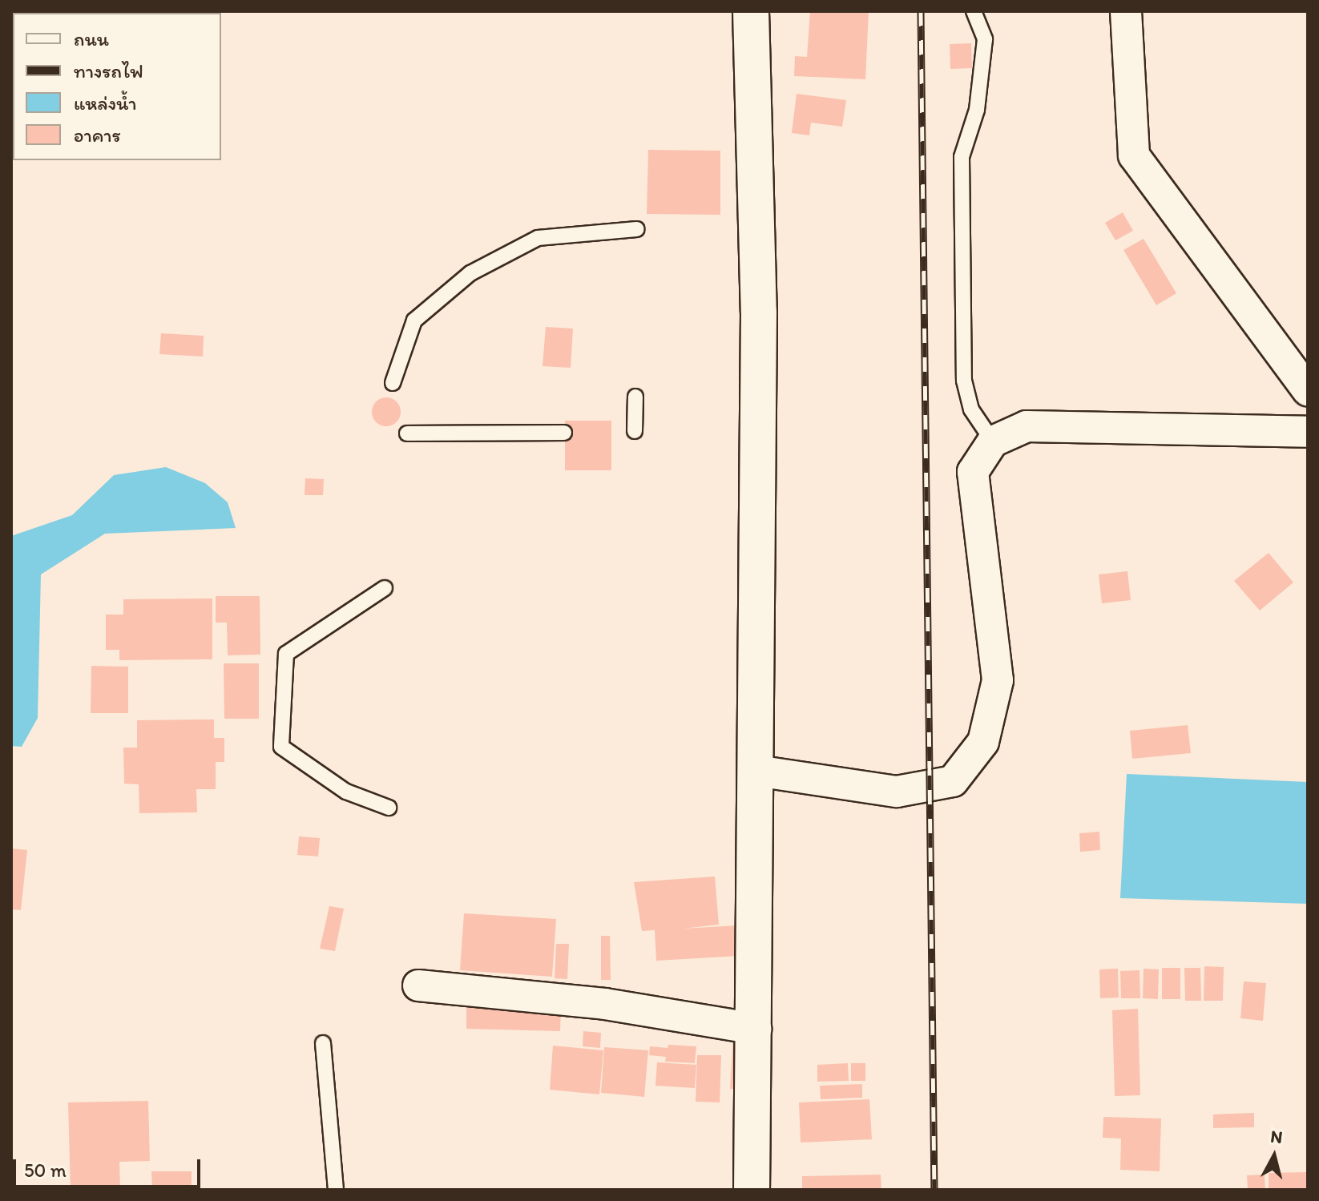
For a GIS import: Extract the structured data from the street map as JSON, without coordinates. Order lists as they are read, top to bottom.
{
  "legend": [
    "ถนน",
    "ทางรถไฟ",
    "แหล่งน้ำ",
    "อาคาร"
  ],
  "scale_bar": "50 m",
  "north": "top"
}
